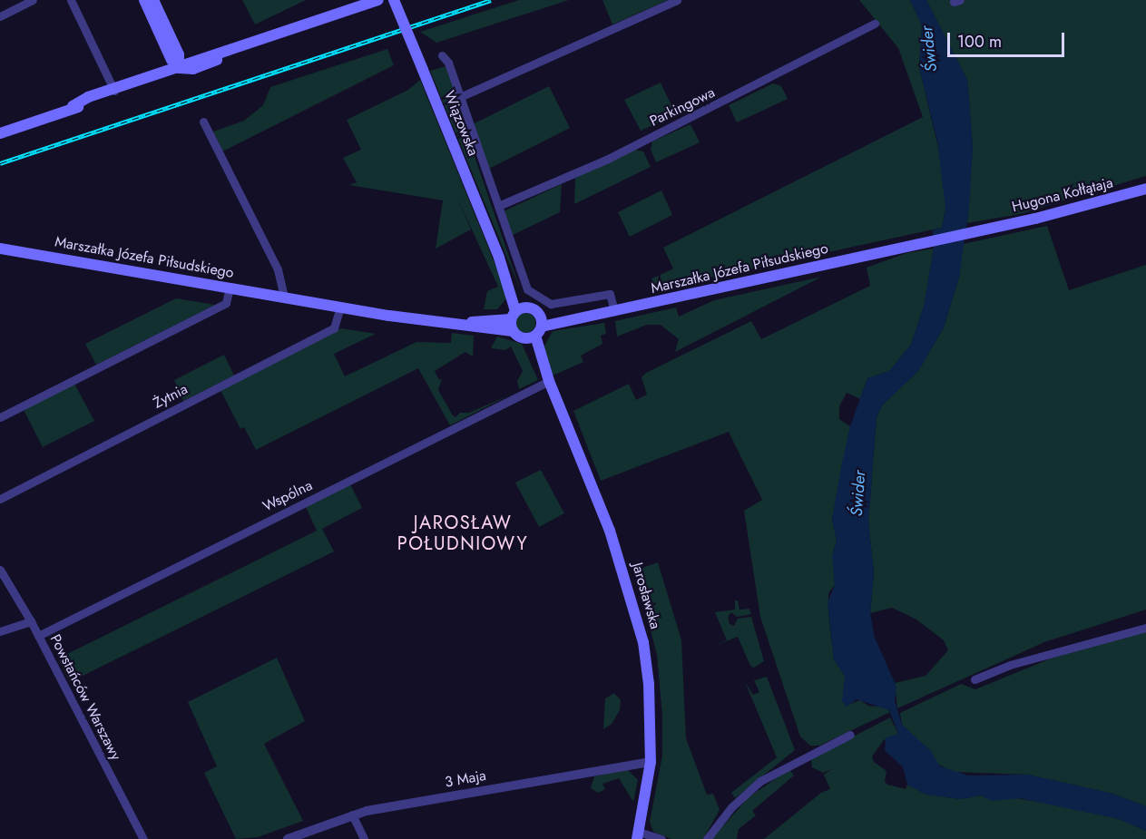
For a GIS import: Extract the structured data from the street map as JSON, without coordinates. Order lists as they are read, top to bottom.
{
  "streets": {
    "main road": [
      "Wiązowska",
      "Hugona Kołłątaja",
      "Marszałka Józefa Piłsudskiego",
      "Jarosławska"
    ],
    "street": [
      "Parkingowa",
      "Żytnia",
      "Wspólna",
      "Powstańców Warszawy",
      "3 Maja"
    ]
  },
  "crossings": [
    ["Wiązowska", "Marszałka Józefa Piłsudskiego"],
    ["Hugona Kołłątaja", "Marszałka Józefa Piłsudskiego"],
    ["Marszałka Józefa Piłsudskiego", "Żytnia"],
    ["Marszałka Józefa Piłsudskiego", "Jarosławska"],
    ["Wspólna", "Jarosławska"],
    ["Wspólna", "Powstańców Warszawy"],
    ["Jarosławska", "3 Maja"]
  ],
  "districts": ["JAROSŁAW POŁUDNIOWY"],
  "water": ["Świder"],
  "scale_bar": "100 m"
}
